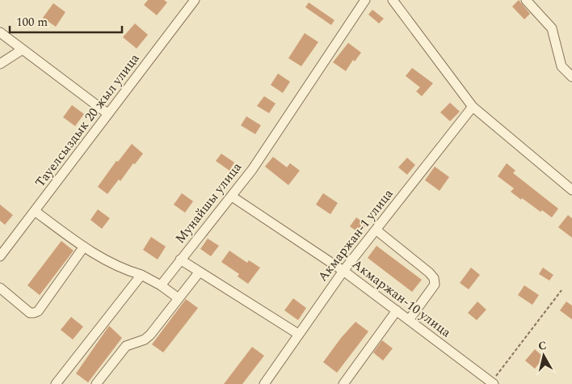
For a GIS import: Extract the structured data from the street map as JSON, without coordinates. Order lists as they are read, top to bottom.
{
  "streets": {
    "street": [
      "Тауелсыздык 20 жыл улица",
      "Мунайшы улица",
      "Акмаржан-1 улица",
      "Акмаржан-10 улица"
    ]
  },
  "crossings": [
    ["Мунайшы улица", "Акмаржан-10 улица"],
    ["Акмаржан-1 улица", "Акмаржан-10 улица"]
  ],
  "scale_bar": "100 m",
  "north": "top"
}
